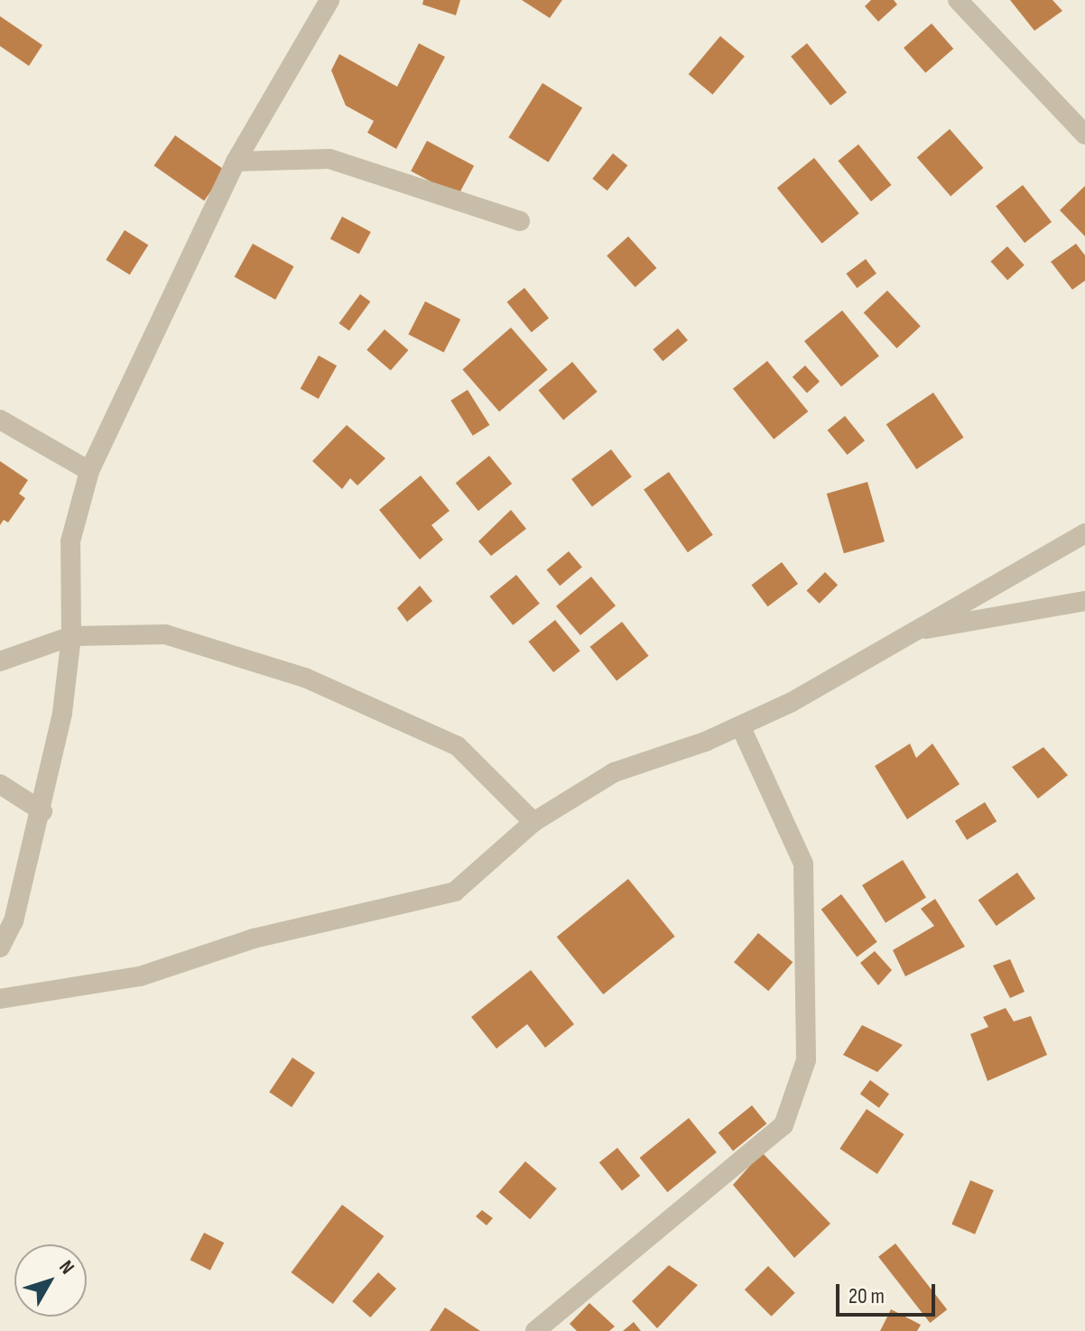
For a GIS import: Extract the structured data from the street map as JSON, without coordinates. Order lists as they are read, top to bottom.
{
  "scale_bar": "20 m",
  "north": "top right"
}
